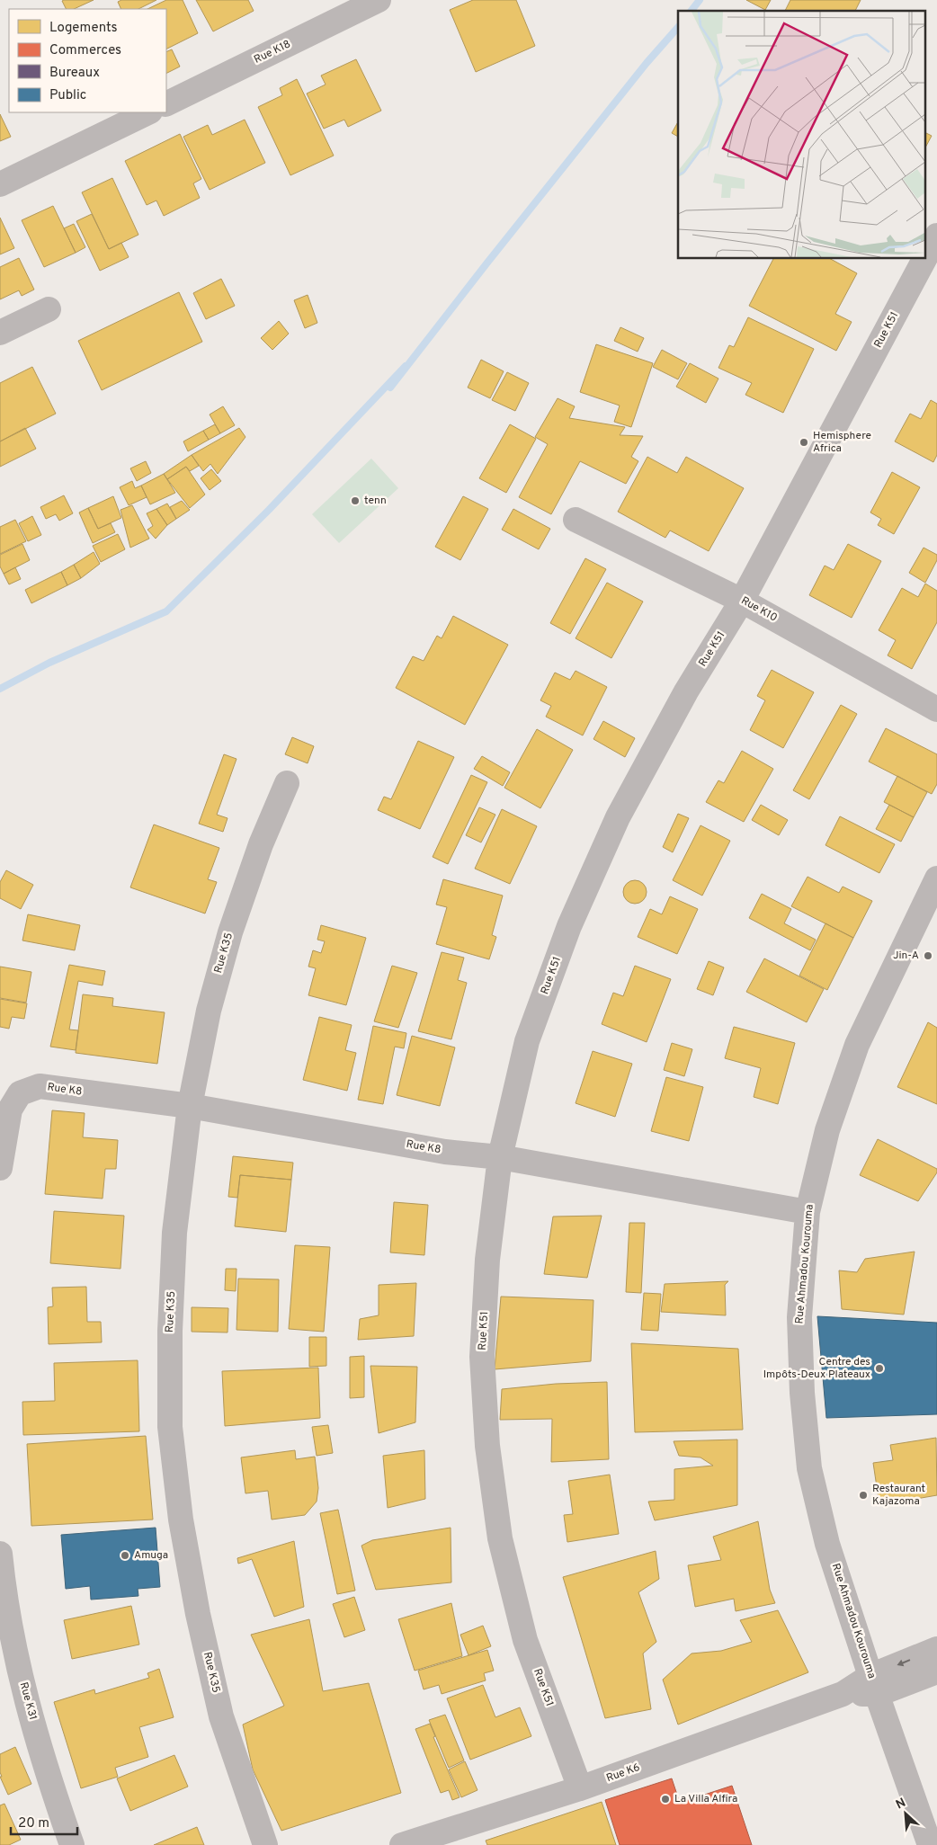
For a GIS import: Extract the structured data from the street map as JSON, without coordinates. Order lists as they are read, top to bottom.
{
  "streets": {
    "street": [
      "Rue K18",
      "Rue K51",
      "Rue K10",
      "Rue K35",
      "Rue K8",
      "Rue Ahmadou Kourouma",
      "Rue K31",
      "Rue K6"
    ]
  },
  "crossings": [
    ["Rue K51", "Rue K10"],
    ["Rue K51", "Rue K8"],
    ["Rue K51", "Rue K6"],
    ["Rue K35", "Rue K8"],
    ["Rue K8", "Rue Ahmadou Kourouma"],
    ["Rue Ahmadou Kourouma", "Rue K6"]
  ],
  "places": [
    "Hemisphere Africa",
    "tenn",
    "Jin-A",
    "Centre des Impôts-Deux Plateaux",
    "Restaurant Kajazoma",
    "Amuga",
    "La Villa Alfira"
  ],
  "legend": [
    "Logements",
    "Commerces",
    "Bureaux",
    "Public"
  ],
  "scale_bar": "20 m",
  "north": "top left"
}
